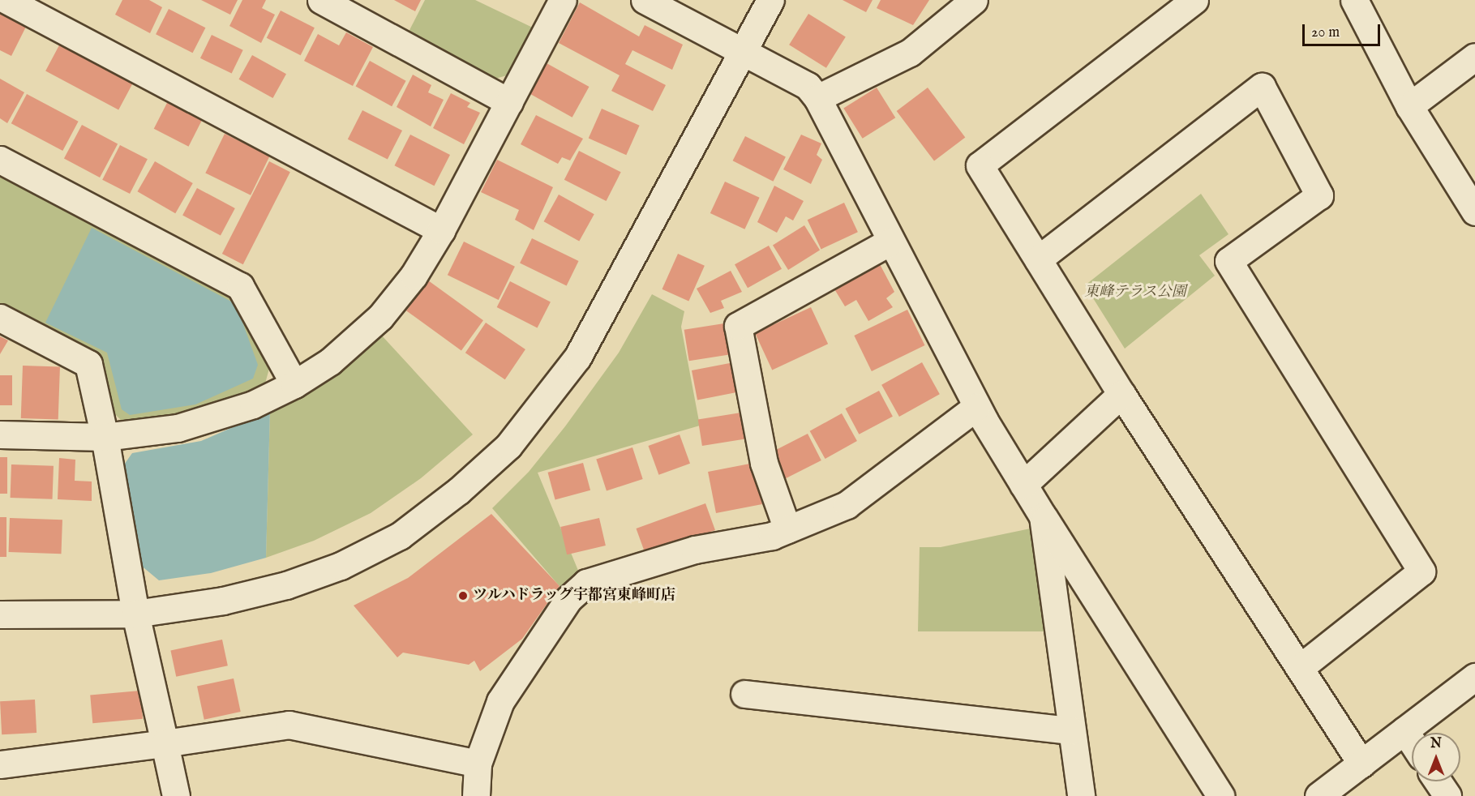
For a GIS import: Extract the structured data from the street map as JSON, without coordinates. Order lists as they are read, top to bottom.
{
  "parks": ["東峰テラス公園"],
  "places": ["ツルハドラッグ宇都宮東峰町店"],
  "scale_bar": "20 m",
  "north": "top"
}
